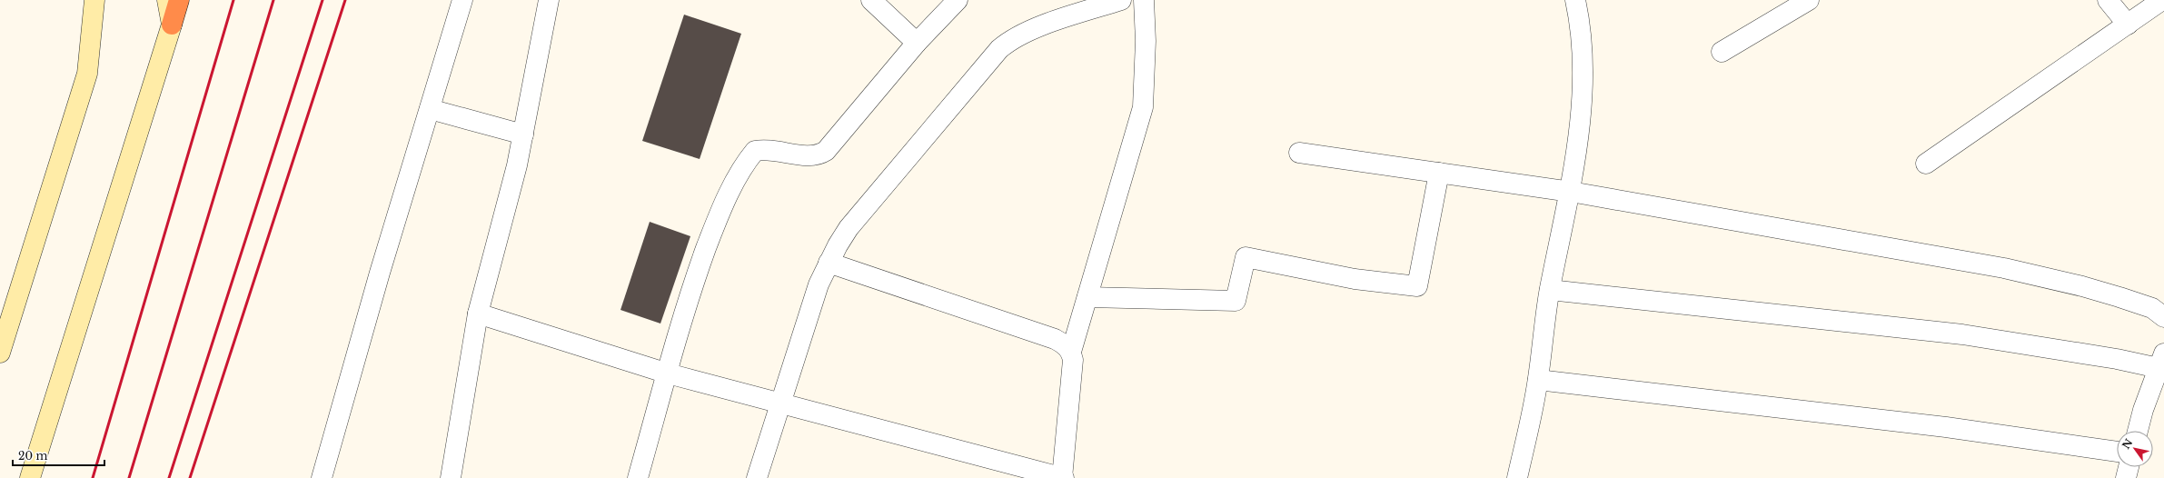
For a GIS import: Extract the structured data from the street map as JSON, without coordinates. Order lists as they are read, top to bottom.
{
  "scale_bar": "20 m",
  "north": "top left"
}
